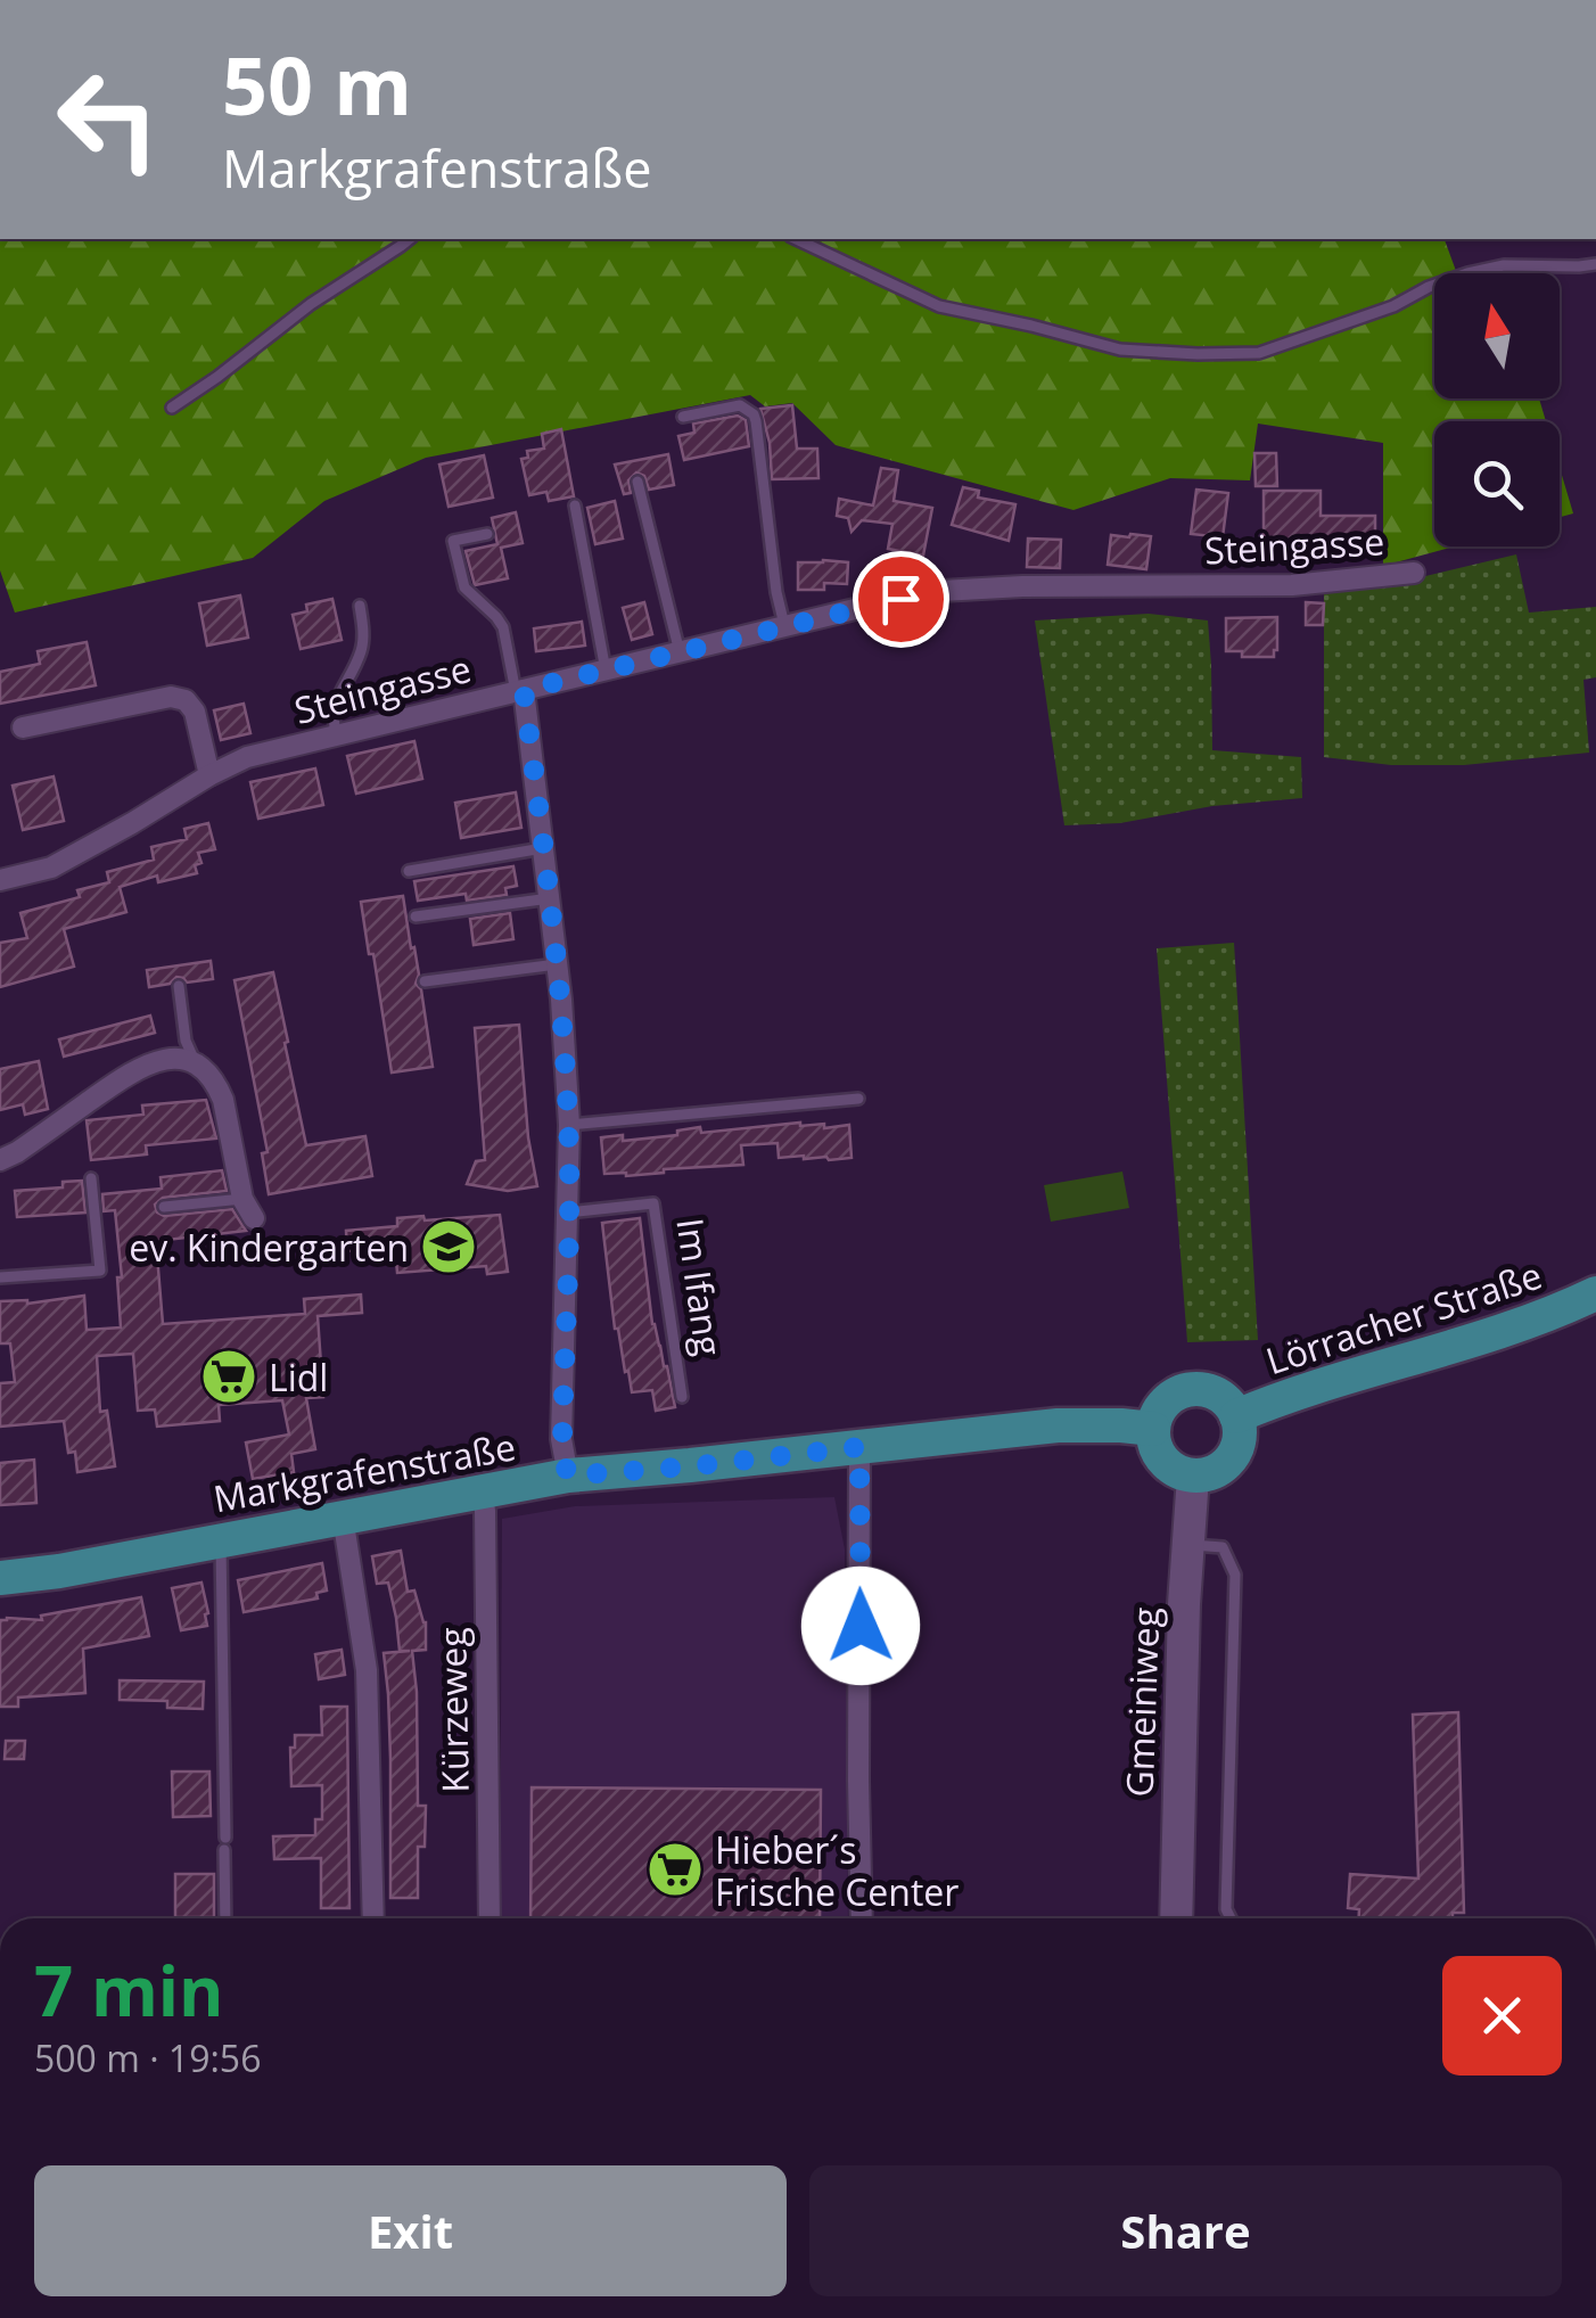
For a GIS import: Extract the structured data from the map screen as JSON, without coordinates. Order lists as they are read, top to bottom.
{
  "streets": {
    "main road": ["Lörracher Straße", "Markgrafenstraße"],
    "street": ["Steingasse", "Gmeiniweg", "Kürzeweg"],
    "lane": ["Im Ifang"]
  },
  "crossings": [
    ["Lörracher Straße", "Markgrafenstraße"],
    ["Lörracher Straße", "Gmeiniweg"],
    ["Markgrafenstraße", "Gmeiniweg"],
    ["Markgrafenstraße", "Kürzeweg"]
  ],
  "places": {
    "school or university": ["ev. Kindergarten"],
    "supermarket": ["Lidl", "Hieber´s Frische Center"]
  },
  "north": "top",
  "page": {
    "turn": ["50 m", "Markgrafenstraße"],
    "heading": ["7 min", "500 m · 19:56"],
    "buttons": ["Exit", "Share"]
  }
}
